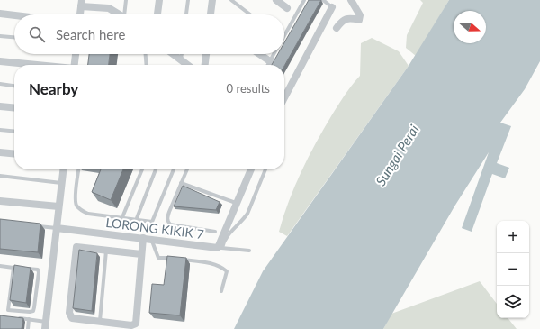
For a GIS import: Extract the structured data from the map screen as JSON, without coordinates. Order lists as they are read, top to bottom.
{
  "streets": {
    "street": ["LORONG KIKIK 7"]
  },
  "water": ["Sungai Perai"],
  "north": "right",
  "page": {
    "search": "Search here",
    "heading": ["Nearby", "0 results"],
    "map_buttons": ["+", "−"]
  }
}
